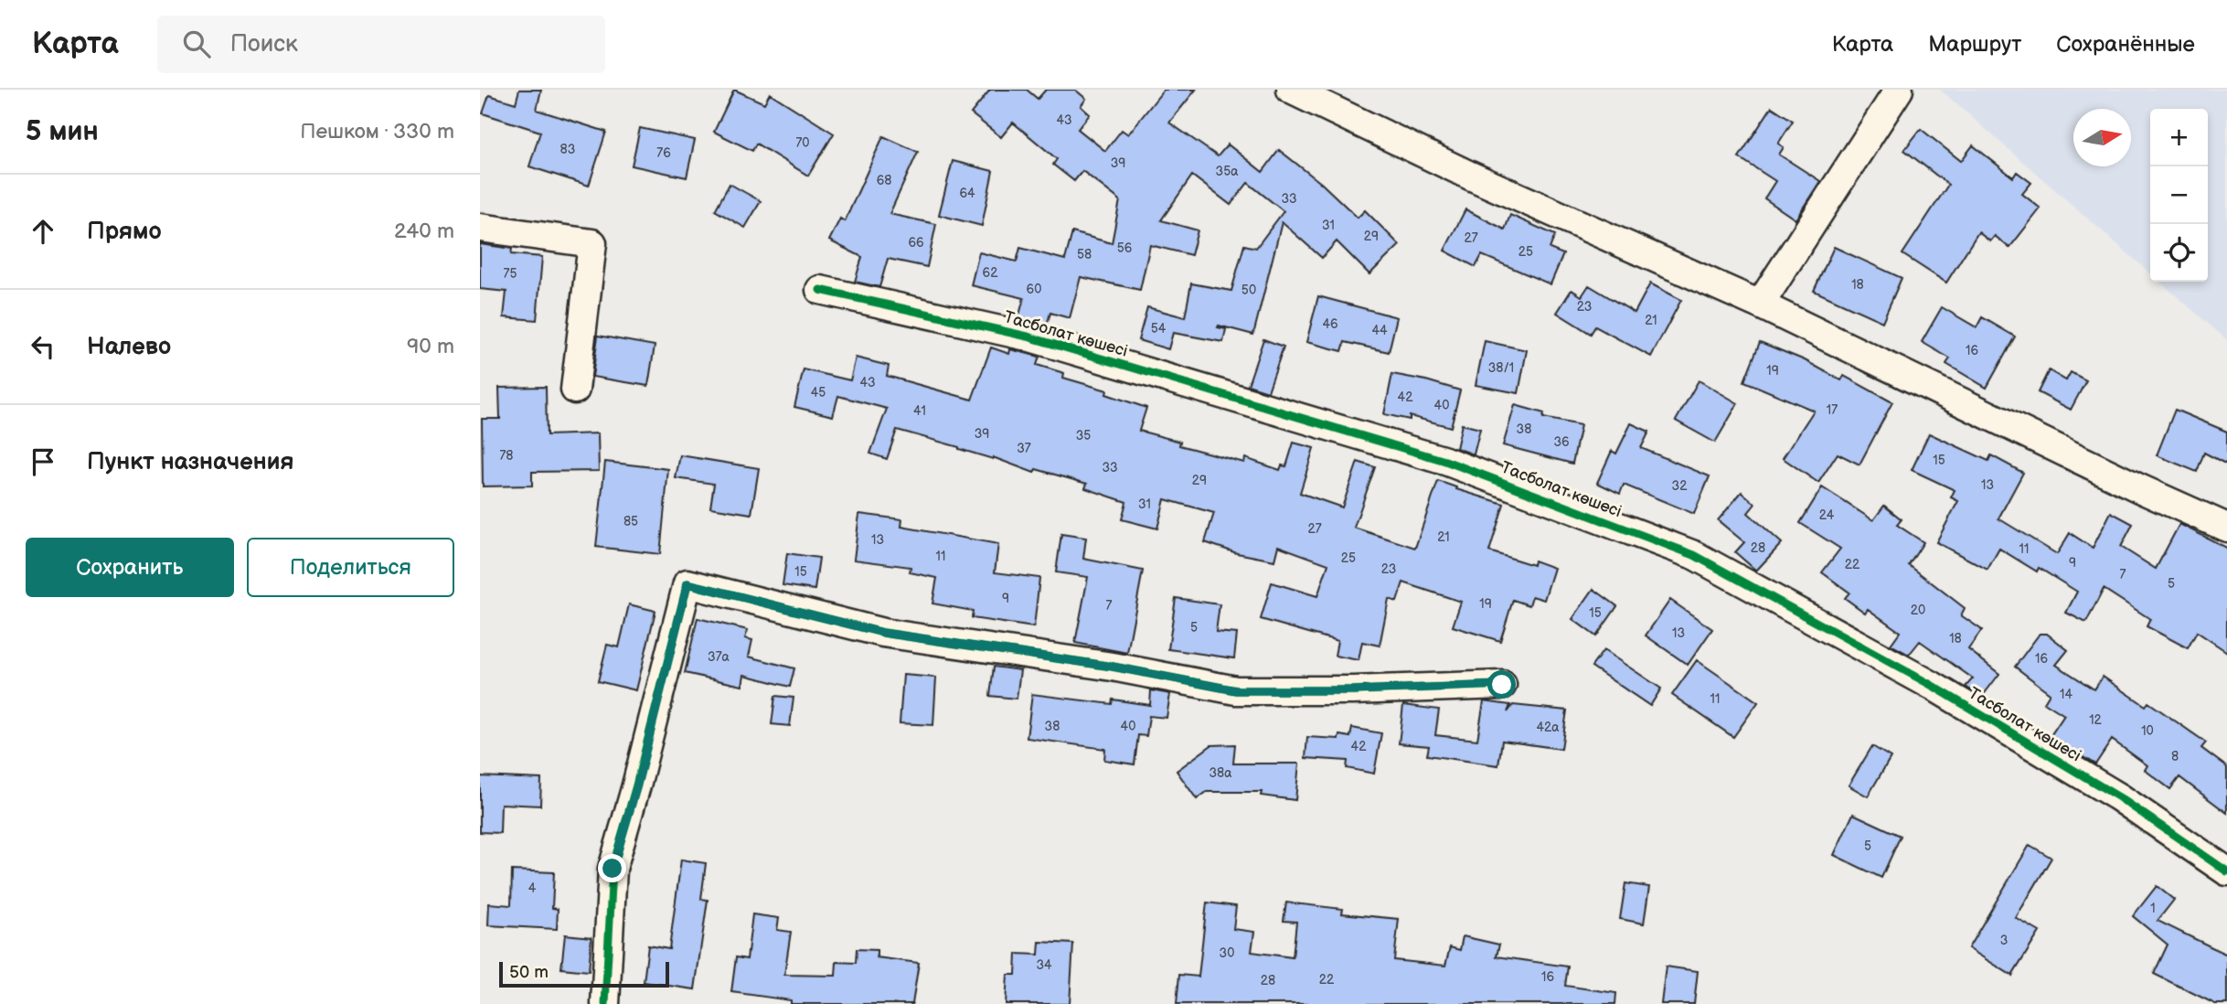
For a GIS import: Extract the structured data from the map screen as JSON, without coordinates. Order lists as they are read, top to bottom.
{
  "streets": {
    "street": ["Тасболат көшесі"]
  },
  "house_numbers": [
    "43",
    "70",
    "83",
    "76",
    "39",
    "35а",
    "68",
    "64",
    "33",
    "31",
    "29",
    "27",
    "66",
    "56",
    "25",
    "58",
    "62",
    "75",
    "18",
    "60",
    "50",
    "23",
    "21",
    "46",
    "54",
    "44",
    "16",
    "38/1",
    "19",
    "43",
    "45",
    "42",
    "40",
    "17",
    "41",
    "38",
    "39",
    "35",
    "36",
    "37",
    "78",
    "15",
    "33",
    "29",
    "13",
    "32",
    "31",
    "24",
    "85",
    "27",
    "21",
    "13",
    "28",
    "11",
    "11",
    "25",
    "9",
    "22",
    "23",
    "15",
    "7",
    "5",
    "9",
    "19",
    "7",
    "20",
    "15",
    "5",
    "13",
    "18",
    "37а",
    "16",
    "14",
    "11",
    "12",
    "38",
    "40",
    "42а",
    "10",
    "42",
    "8",
    "38а",
    "5",
    "4",
    "1",
    "3",
    "30",
    "34",
    "16",
    "22",
    "28"
  ],
  "scale_bar": "50 m",
  "north": "right",
  "page": {
    "header": "Карта",
    "search": "Поиск",
    "nav": ["Карта", "Маршрут", "Сохранённые"],
    "heading": ["5 мин", "Пешком · 330 m"],
    "map_buttons": ["+", "−"],
    "list": [
      ["Прямо", "240 m"],
      ["Налево", "90 m"],
      "Пункт назначения"
    ],
    "buttons": ["Сохранить", "Поделиться"],
    "scale": "50 m"
  }
}
